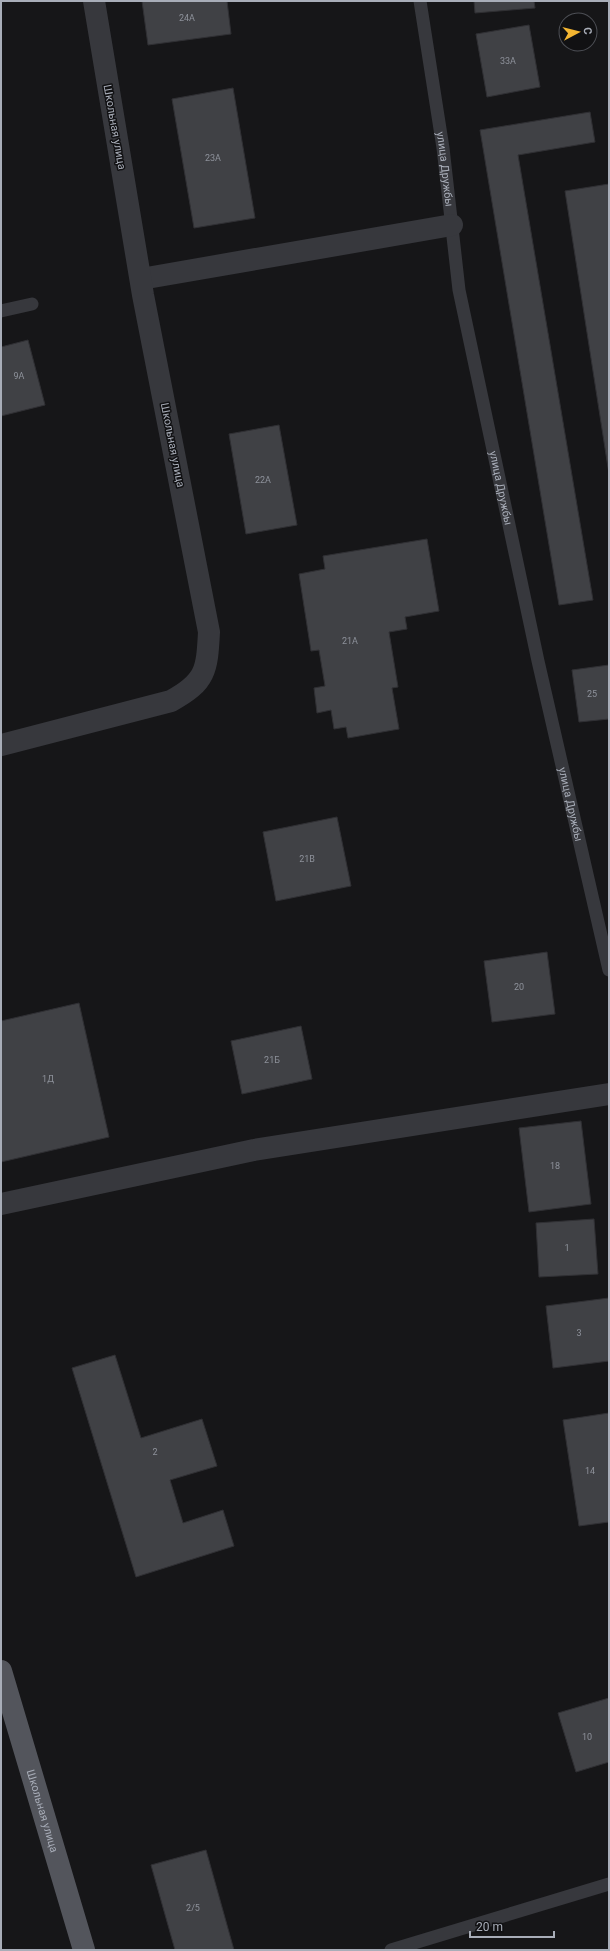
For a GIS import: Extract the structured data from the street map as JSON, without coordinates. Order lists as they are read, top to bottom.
{
  "streets": {
    "main road": ["Школьная улица"],
    "lane": ["улица Дружбы"]
  },
  "house_numbers": [
    "24А",
    "33А",
    "23А",
    "9А",
    "22А",
    "21А",
    "25",
    "21В",
    "20",
    "21Б",
    "1Д",
    "18",
    "1",
    "3",
    "2",
    "14",
    "10",
    "2/5"
  ],
  "scale_bar": "20 m",
  "north": "right"
}
